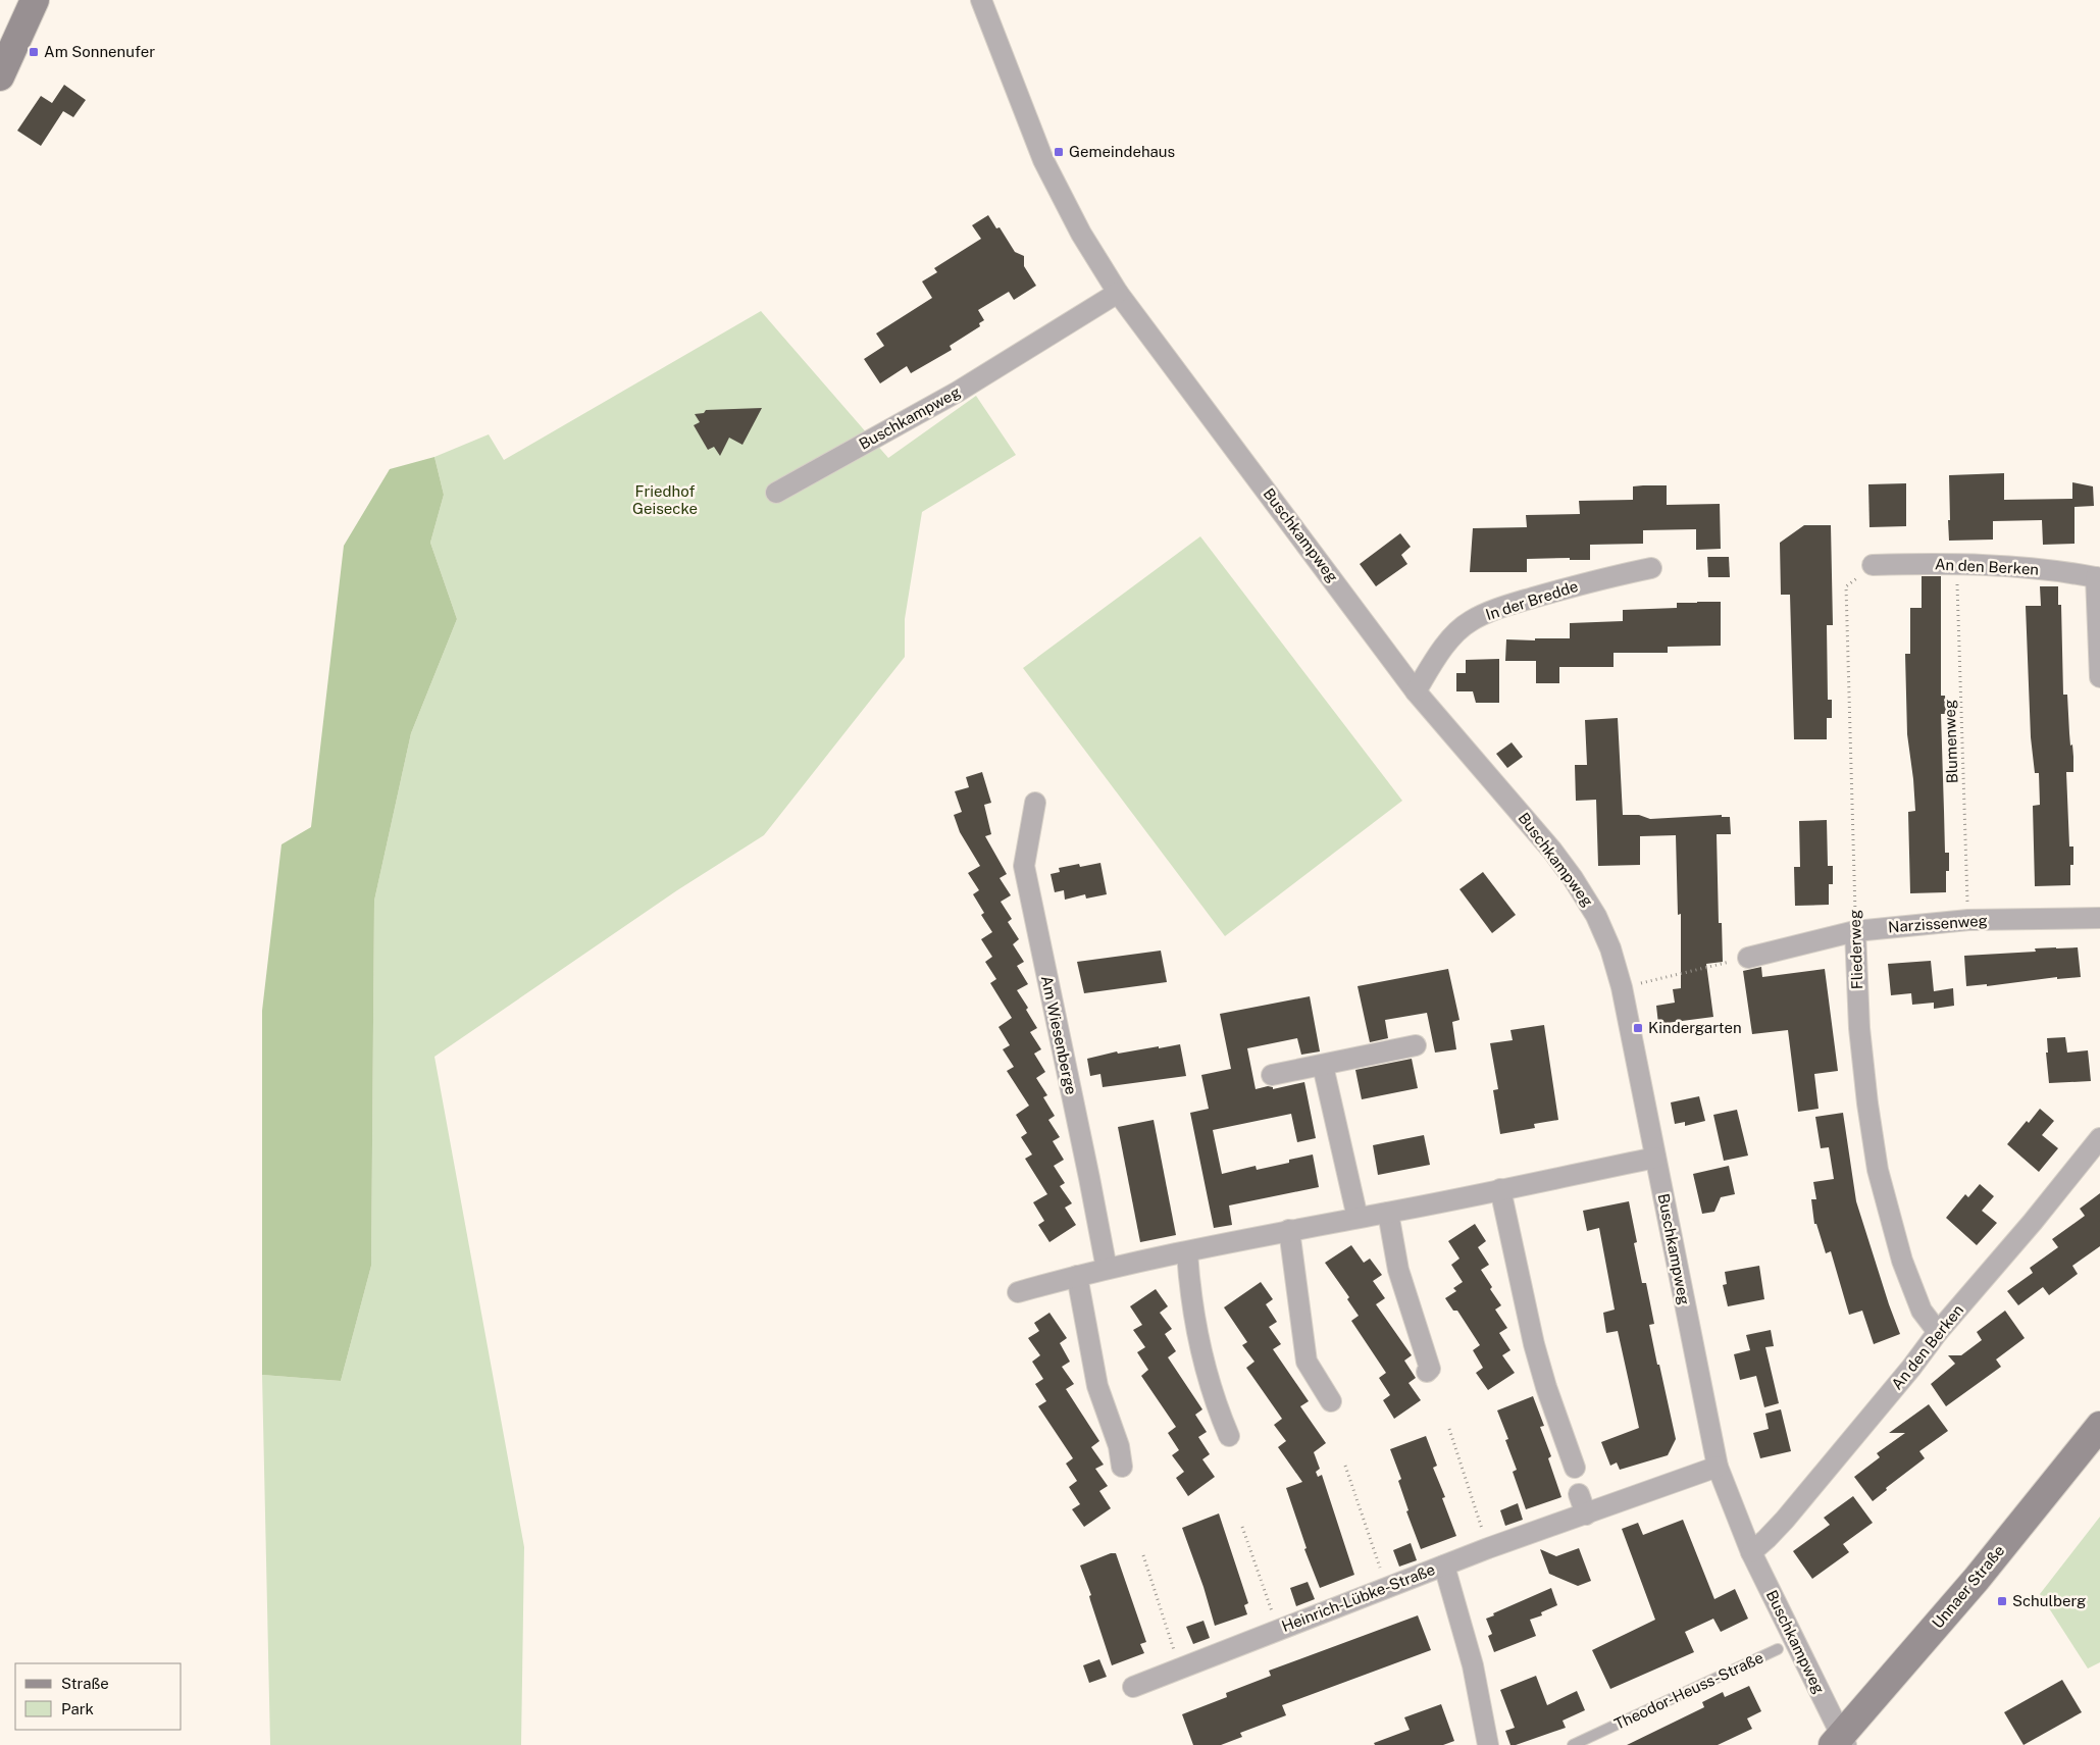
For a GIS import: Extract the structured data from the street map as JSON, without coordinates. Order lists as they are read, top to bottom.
{
  "streets": {
    "main road": ["Unnaer Straße"],
    "street": [
      "Buschkampweg",
      "An den Berken",
      "In der Bredde",
      "Narzissenweg",
      "Fliederweg",
      "Am Wiesenberge",
      "Heinrich-Lübke-Straße"
    ],
    "lane": ["Theodor-Heuss-Straße"],
    "path": ["Blumenweg"]
  },
  "crossings": [
    ["Buschkampweg", "An den Berken"],
    ["Buschkampweg", "In der Bredde"],
    ["Buschkampweg", "Unnaer Straße"],
    ["Buschkampweg", "Heinrich-Lübke-Straße"],
    ["An den Berken", "Blumenweg"],
    ["An den Berken", "Fliederweg"],
    ["Blumenweg", "Narzissenweg"],
    ["Narzissenweg", "Fliederweg"]
  ],
  "parks": ["Friedhof Geisecke"],
  "places": {
    "transit": [
      "Am Sonnenufer",
      "Gemeindehaus",
      "Kindergarten",
      "Schulberg"
    ]
  },
  "legend": ["Straße", "Park"]
}
